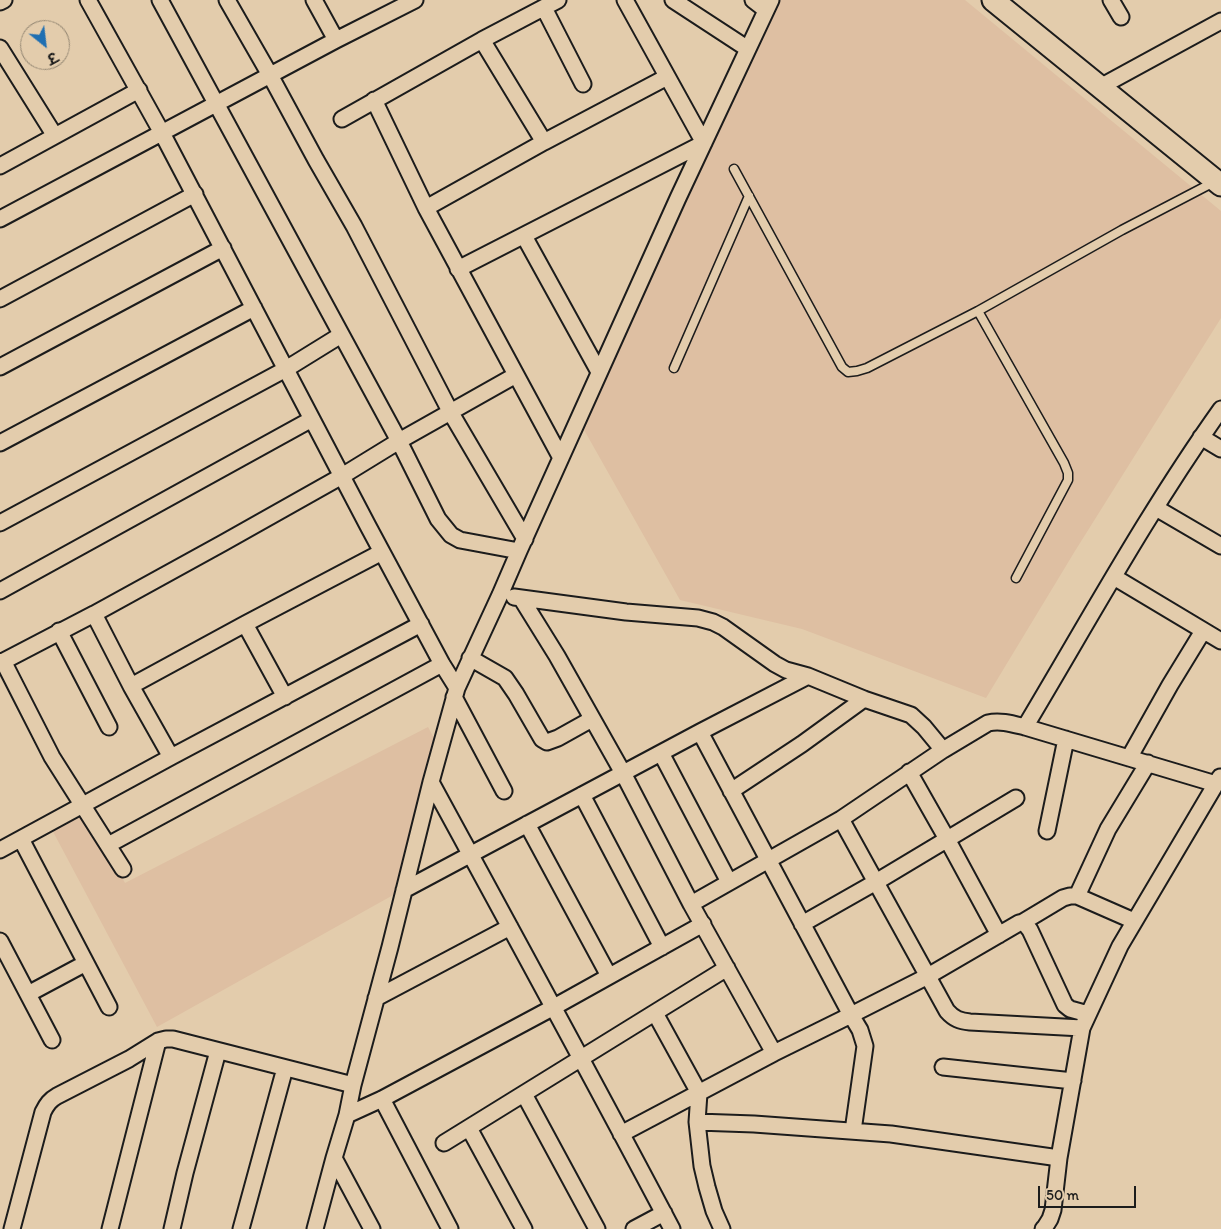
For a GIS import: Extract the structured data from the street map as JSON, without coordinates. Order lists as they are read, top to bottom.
{
  "scale_bar": "50 m",
  "north": "bottom right"
}
